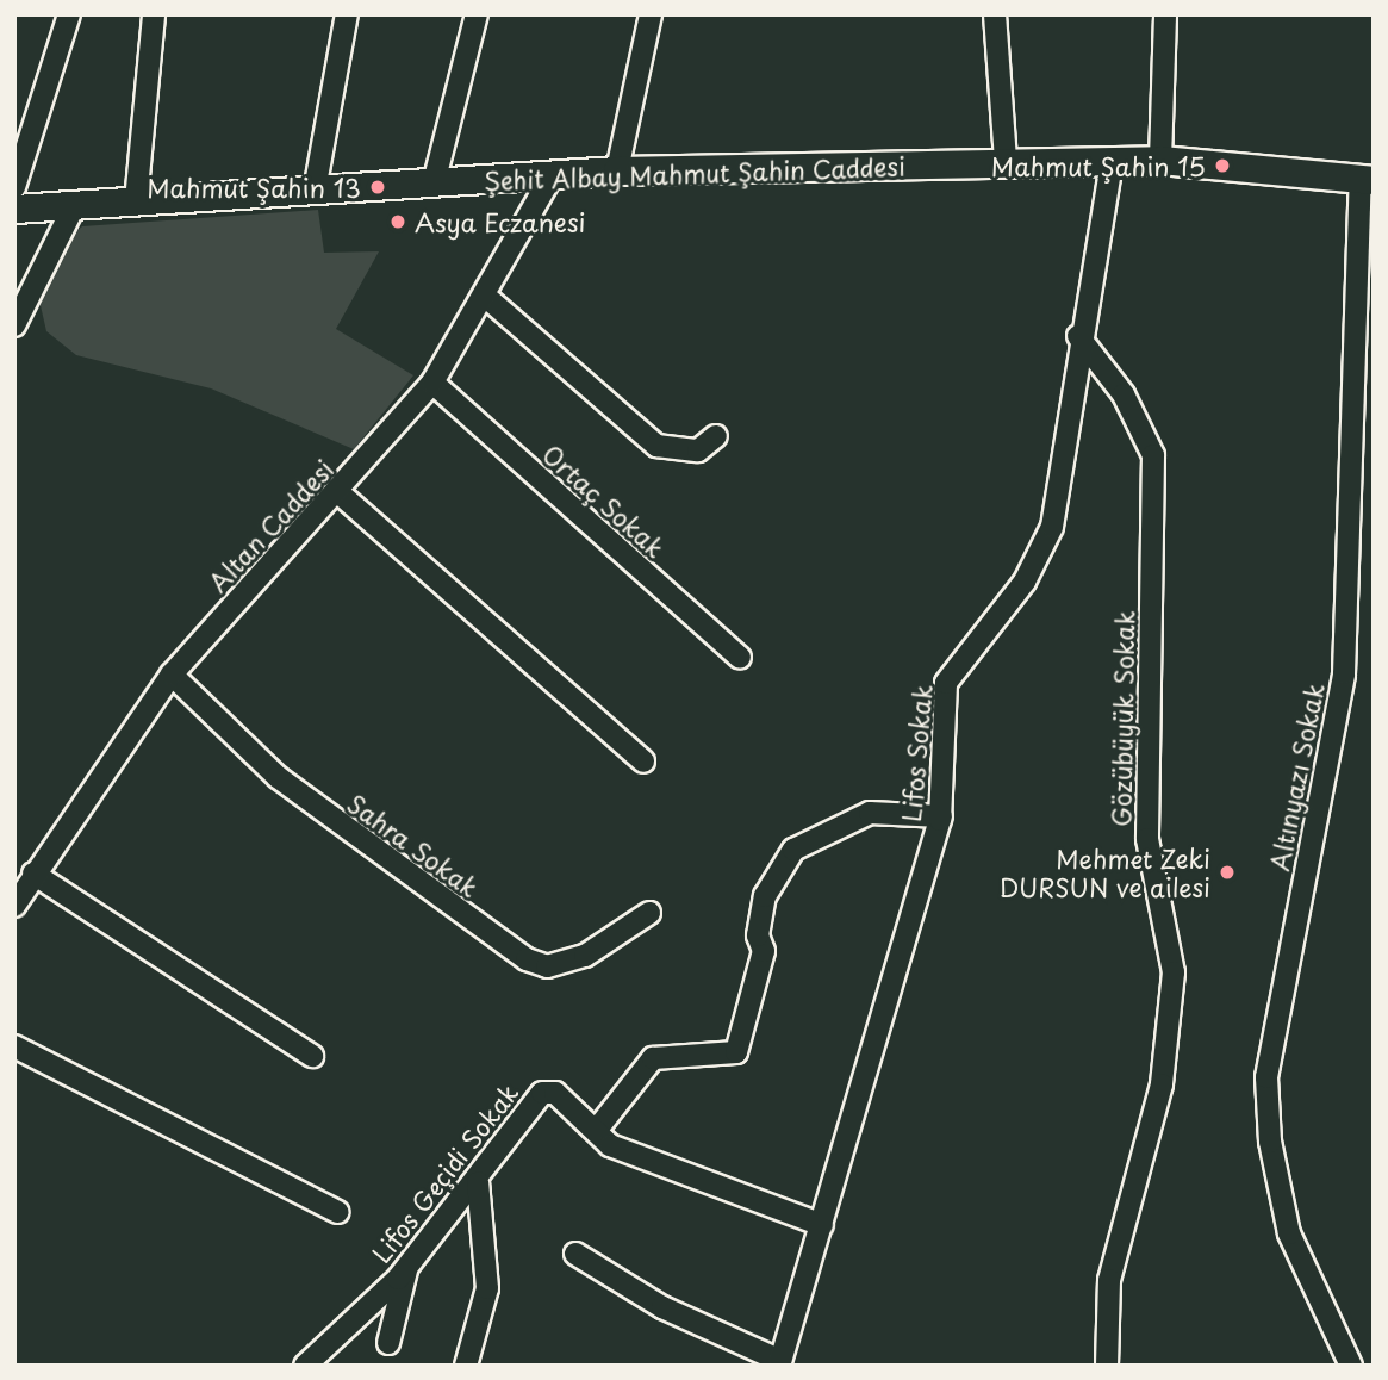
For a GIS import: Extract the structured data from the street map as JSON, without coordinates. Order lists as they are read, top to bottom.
{
  "streets": {
    "street": [
      "Şehit Albay Mahmut Şahin Caddesi",
      "Ortaç Sokak",
      "Altan Caddesi",
      "Gözübüyük Sokak",
      "Lifos Sokak",
      "Altınyazı Sokak",
      "Sahra Sokak",
      "Lifos Geçidi Sokak"
    ]
  },
  "crossings": [
    ["Şehit Albay Mahmut Şahin Caddesi", "Altan Caddesi"],
    ["Şehit Albay Mahmut Şahin Caddesi", "Lifos Sokak"],
    ["Şehit Albay Mahmut Şahin Caddesi", "Altınyazı Sokak"],
    ["Ortaç Sokak", "Altan Caddesi"],
    ["Altan Caddesi", "Sahra Sokak"],
    ["Gözübüyük Sokak", "Lifos Sokak"],
    ["Lifos Sokak", "Lifos Geçidi Sokak"]
  ],
  "places": [
    "Mahmut Şahin 15",
    "Mahmut Şahin 13",
    "Asya Eczanesi",
    "Mehmet Zeki DURSUN ve ailesi"
  ]
}
